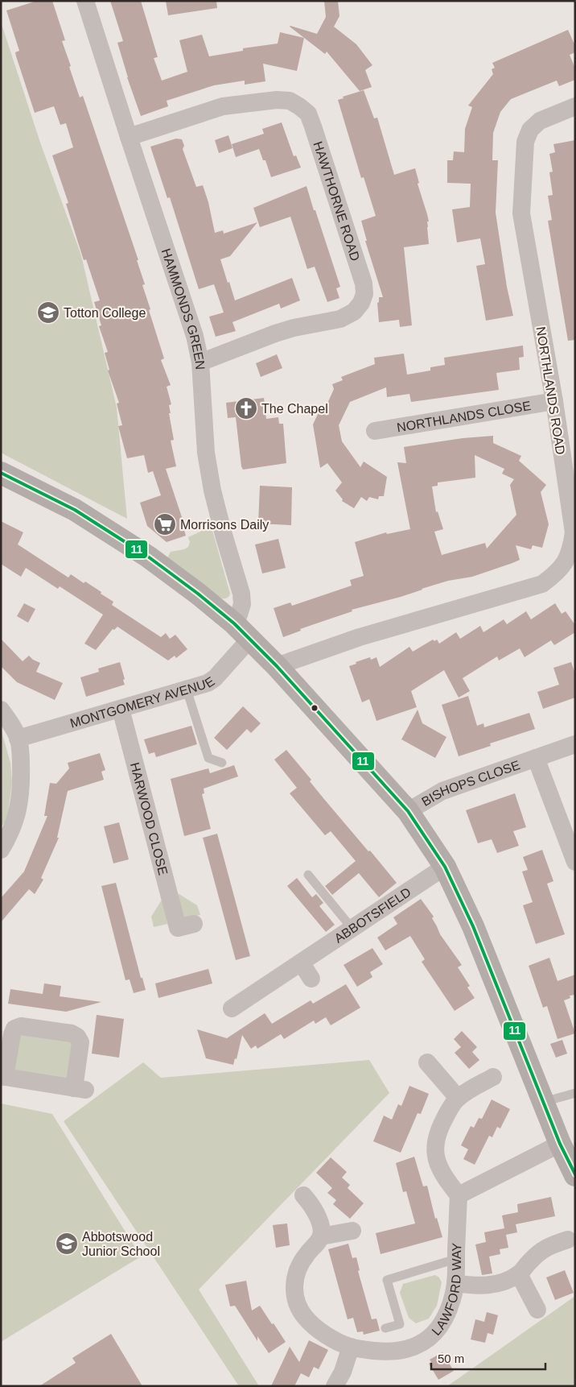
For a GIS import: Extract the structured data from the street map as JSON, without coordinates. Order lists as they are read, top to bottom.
{
  "streets": {
    "street": [
      "HAWTHORNE ROAD",
      "HAMMONDS GREEN",
      "NORTHLANDS ROAD",
      "NORTHLANDS CLOSE",
      "MONTGOMERY AVENUE",
      "BISHOPS CLOSE",
      "HARWOOD CLOSE",
      "ABBOTSFIELD",
      "LAWFORD WAY"
    ]
  },
  "crossings": [
    ["HAWTHORNE ROAD", "HAMMONDS GREEN"],
    ["NORTHLANDS ROAD", "NORTHLANDS CLOSE"],
    ["MONTGOMERY AVENUE", "HARWOOD CLOSE"]
  ],
  "places": {
    "school or university": ["Totton College", "Abbotswood Junior School"],
    "church": ["The Chapel"],
    "supermarket": ["Morrisons Daily"]
  },
  "lines": ["transit line 11"],
  "scale_bar": "50 m"
}
